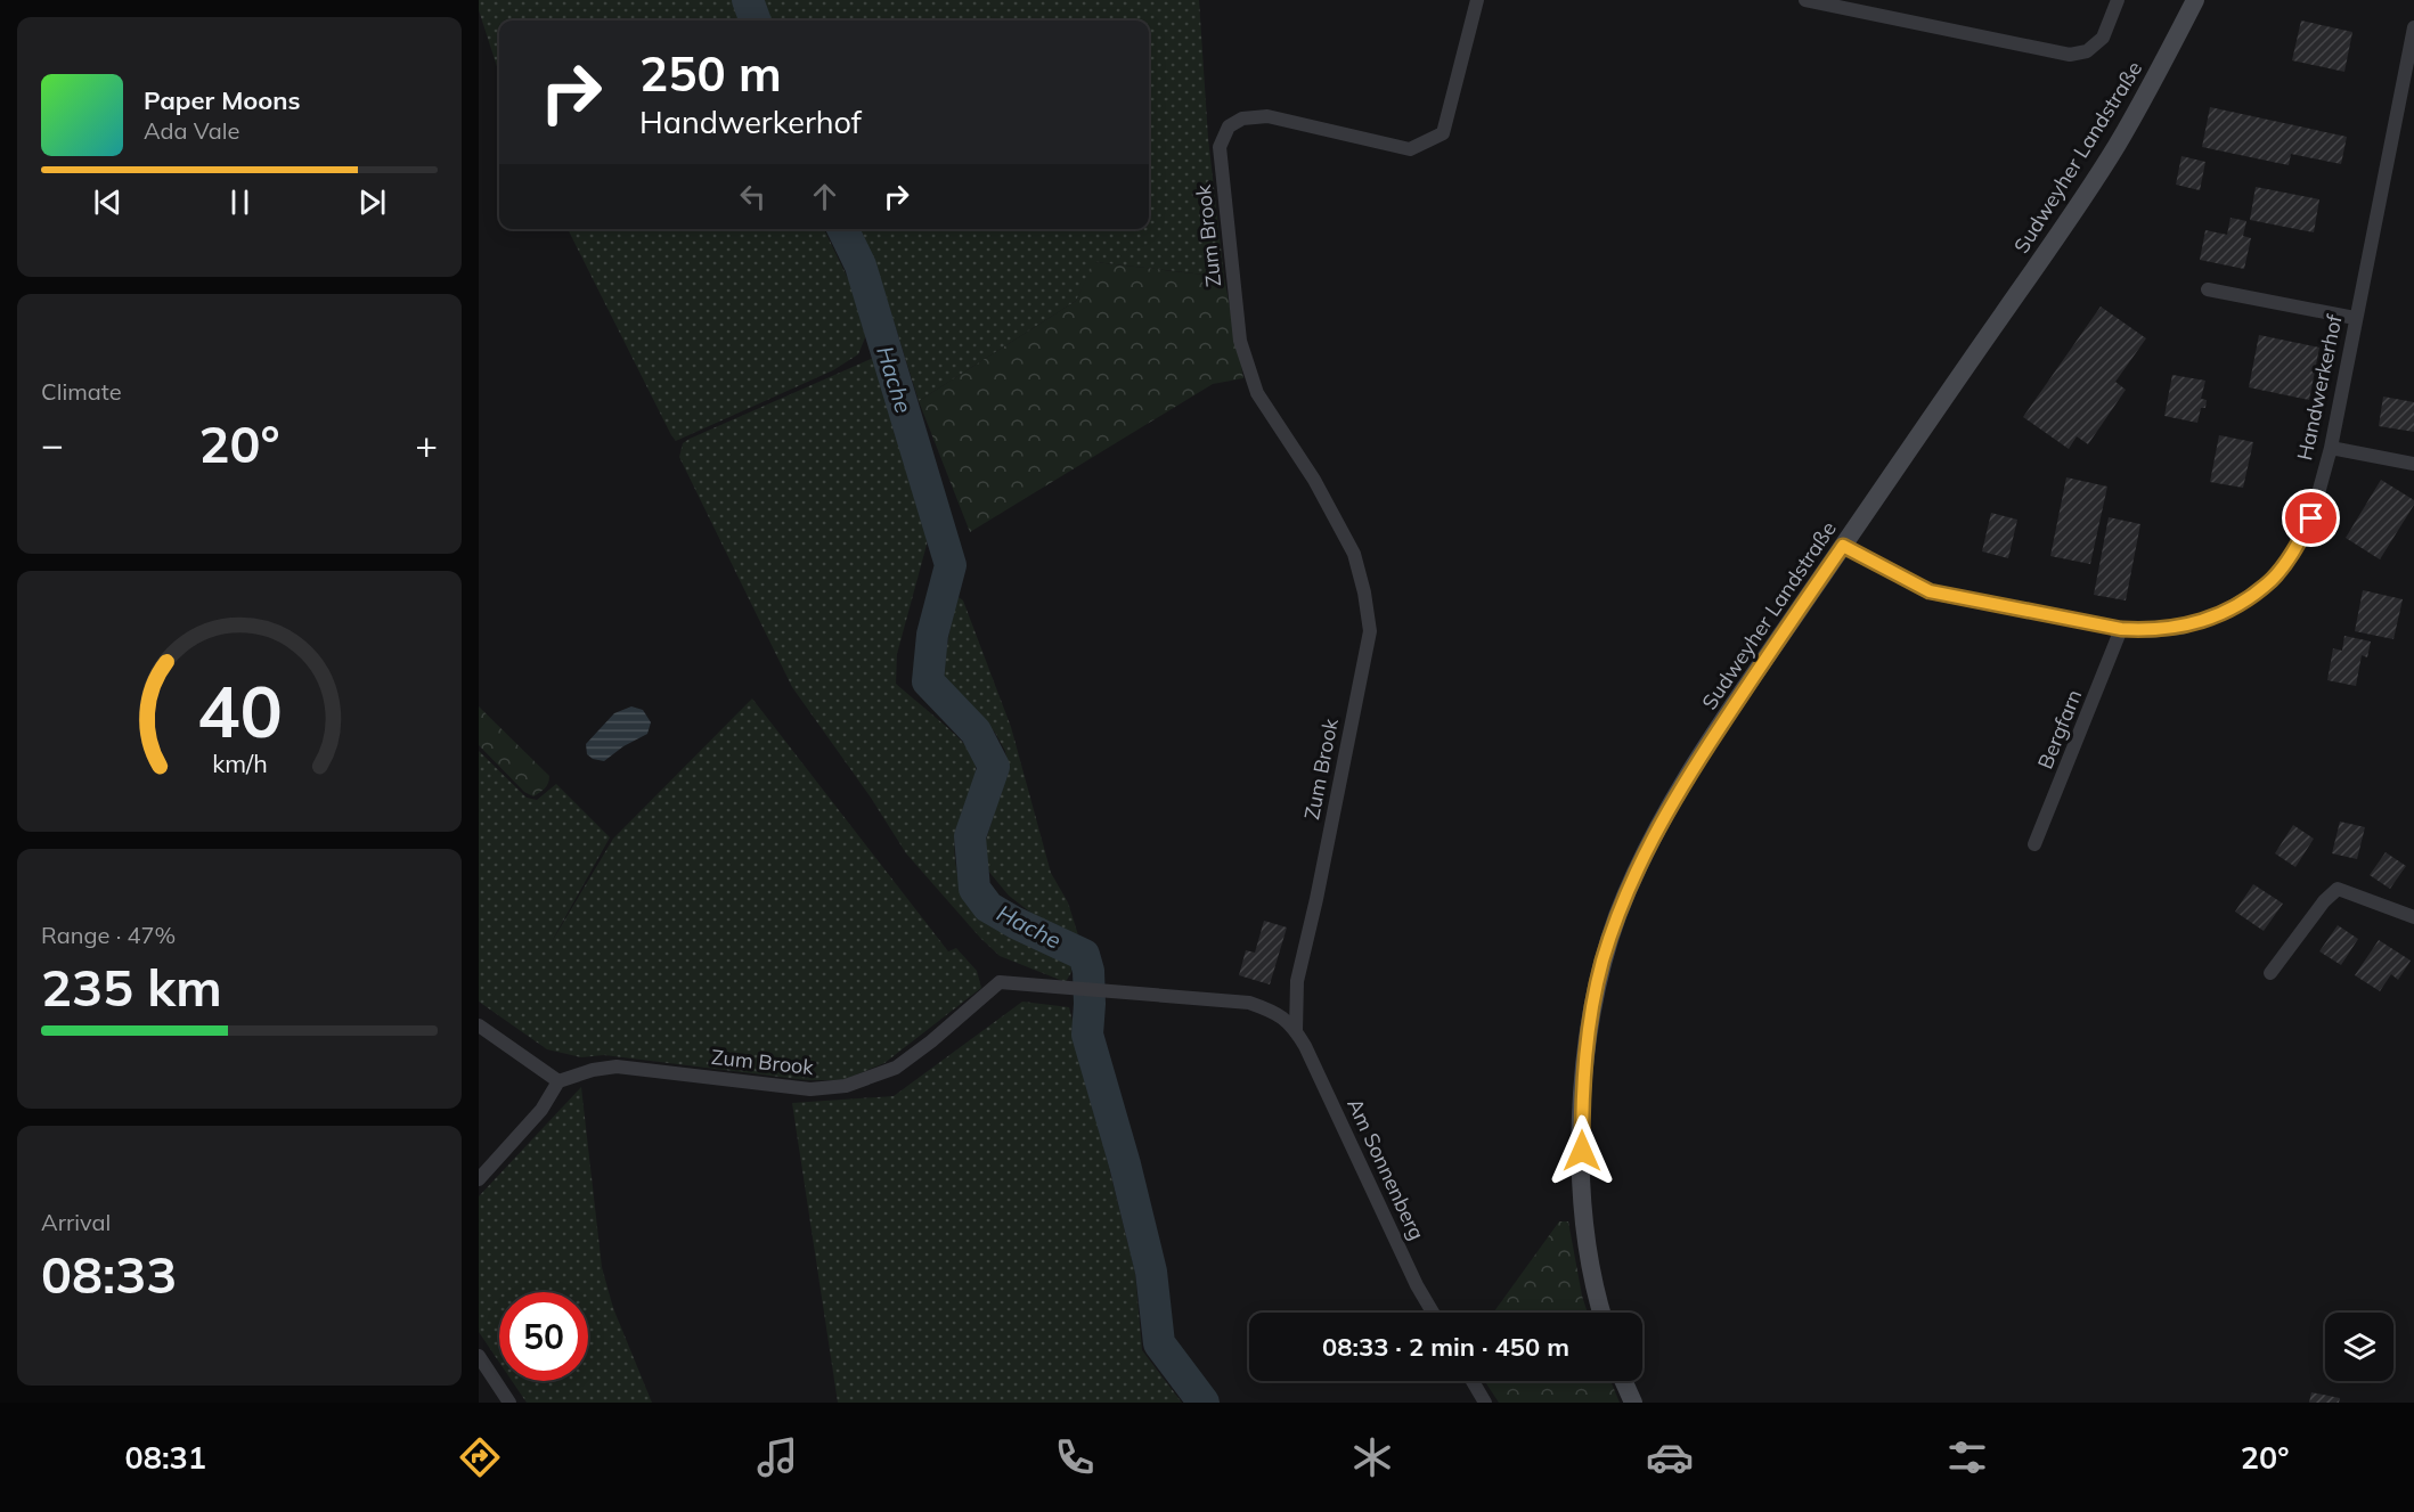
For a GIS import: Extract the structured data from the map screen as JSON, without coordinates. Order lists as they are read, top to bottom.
{
  "streets": {
    "main road": ["Sudweyher Landstraße"],
    "street": [
      "Zum Brook",
      "Handwerkerhof",
      "Bergfarn",
      "Am Sonnenberg"
    ]
  },
  "crossings": [
    ["Sudweyher Landstraße", "Handwerkerhof"],
    ["Zum Brook", "Am Sonnenberg"],
    ["Handwerkerhof", "Bergfarn"]
  ],
  "water": ["Hache"],
  "page": {
    "turn": ["250 m", "Handwerkerhof"],
    "song": ["Paper Moons", "Ada Vale"],
    "tile": [
      "Climate",
      ["Range · 47%", "235 km"],
      ["Arrival", "08:33"]
    ],
    "heat": ["−", "20°", "+"],
    "limit": "50",
    "trip": "08:33 · 2 min · 450 m",
    "tabs": ["08:31", "20°"],
    "gauge": ["40", "km/h"]
  }
}
